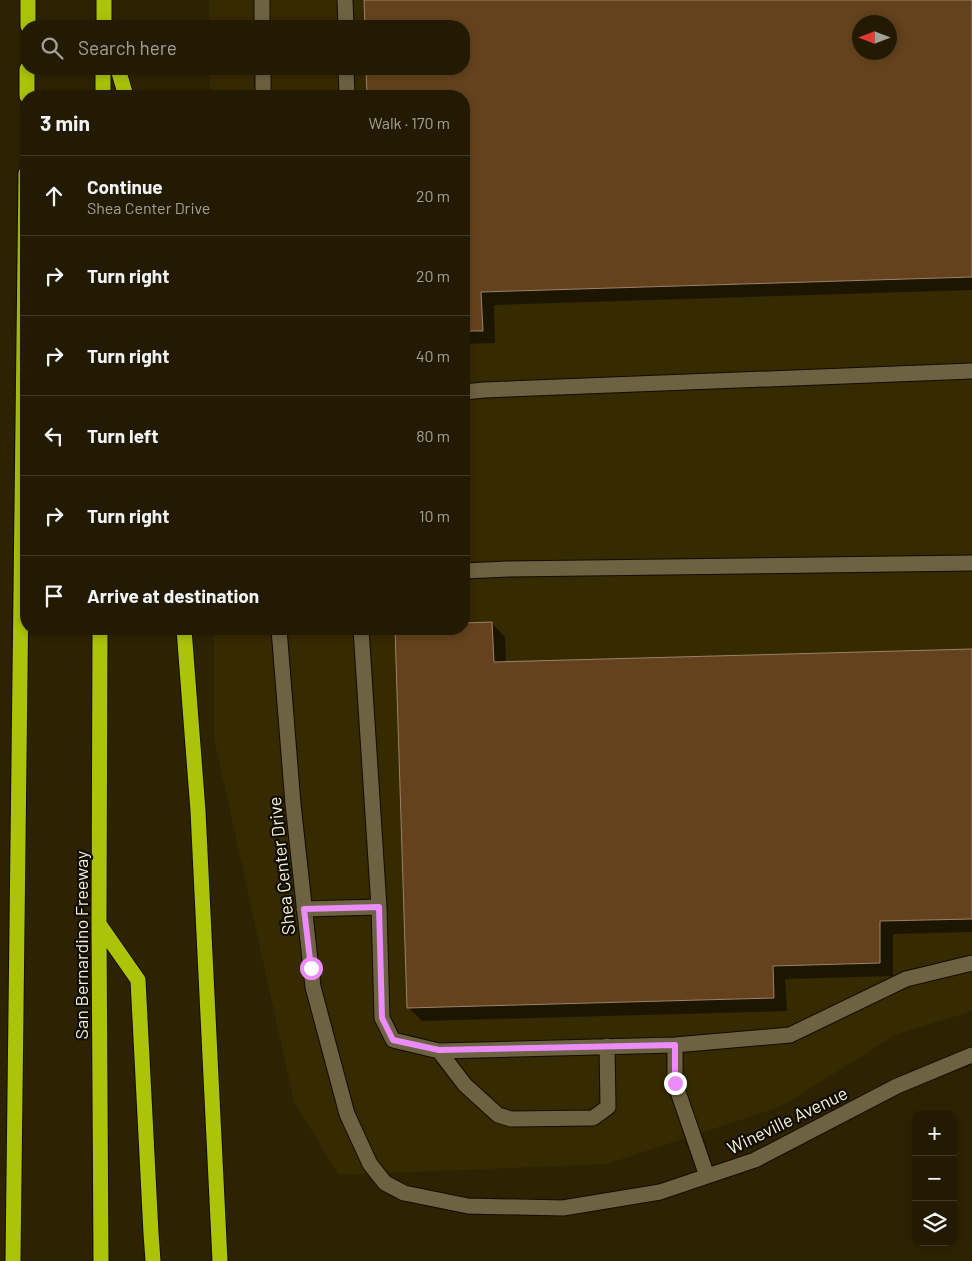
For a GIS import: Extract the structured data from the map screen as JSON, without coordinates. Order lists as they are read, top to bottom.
{
  "streets": {
    "highway": ["San Bernardino Freeway"],
    "street": ["Shea Center Drive", "Wineville Avenue"]
  },
  "crossings": [
    ["Shea Center Drive", "Wineville Avenue"]
  ],
  "north": "left",
  "page": {
    "search": "Search here",
    "heading": ["3 min", "Walk · 170 m"],
    "list": [
      ["Continue", "Shea Center Drive", "20 m"],
      ["Turn right", "20 m"],
      ["Turn right", "40 m"],
      ["Turn left", "80 m"],
      ["Turn right", "10 m"],
      "Arrive at destination"
    ],
    "map_buttons": ["+", "−"]
  }
}
